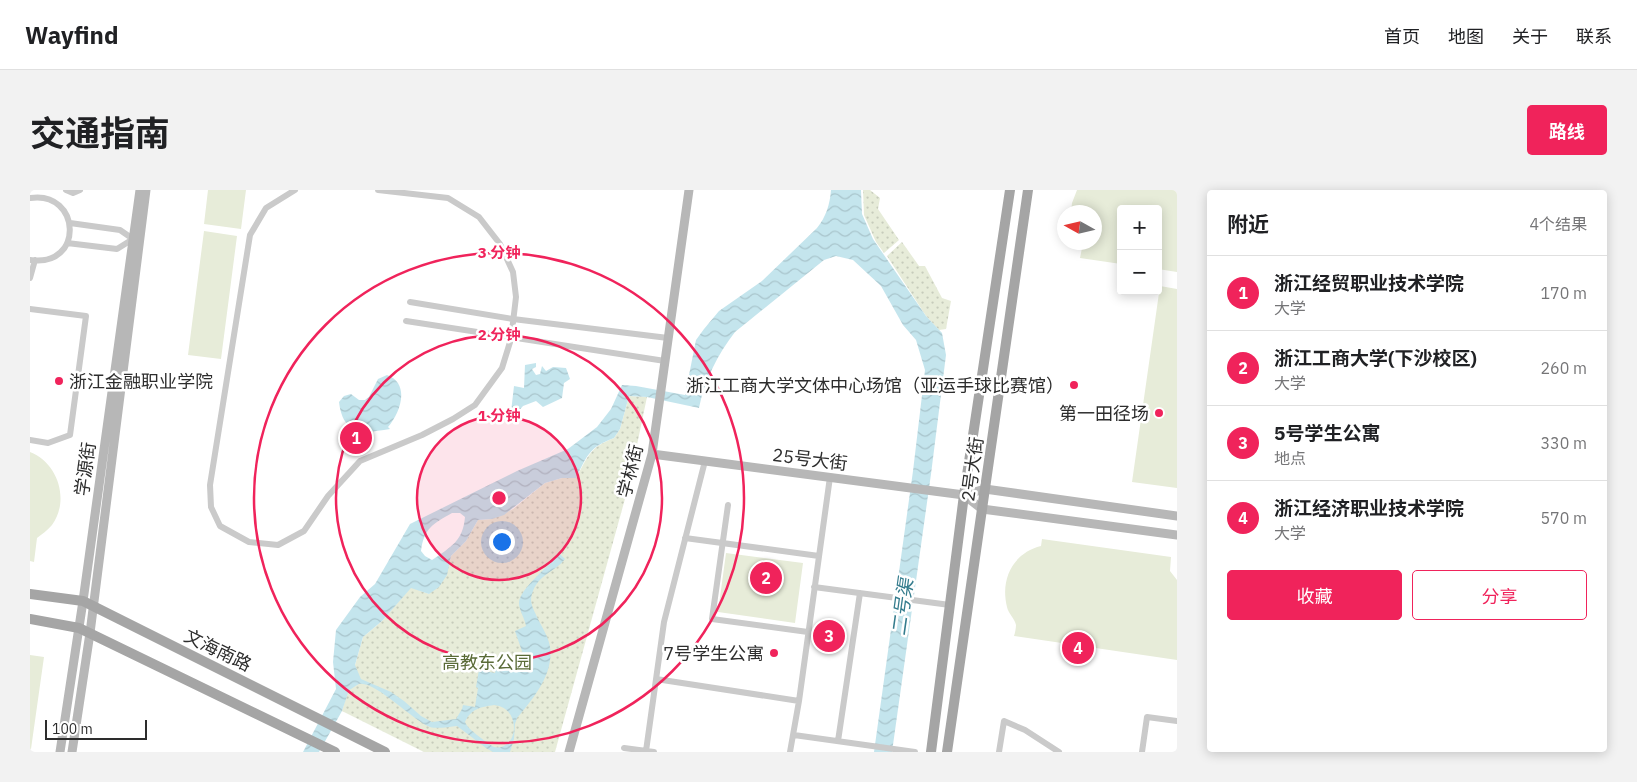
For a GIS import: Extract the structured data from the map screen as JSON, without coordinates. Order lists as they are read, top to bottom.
{
  "streets": {
    "main road": [
      "25号大街",
      "学源街",
      "2号大街",
      "学林街",
      "文海南路"
    ]
  },
  "crossings": [
    ["25号大街", "2号大街"],
    ["25号大街", "学林街"],
    ["学源街", "文海南路"]
  ],
  "water": ["二号渠"],
  "parks": ["高教东公园"],
  "places": [
    "浙江金融职业学院",
    "浙江工商大学文体中心场馆（亚运手球比赛馆）",
    "第一田径场",
    "7号学生公寓"
  ],
  "scale_bar": "100 m",
  "north": "left",
  "page": {
    "header": "Wayfind",
    "nav": [
      "首页",
      "地图",
      "关于",
      "联系"
    ],
    "title": "交通指南",
    "buttons": [
      "路线",
      ["收藏", "分享"]
    ],
    "heading": ["附近", "4个结果"],
    "map_buttons": ["+", "−"],
    "list": [
      {
        "mark": "1",
        "name": "浙江经贸职业技术学院",
        "note": "大学",
        "value": "170 m"
      },
      {
        "mark": "2",
        "name": "浙江工商大学(下沙校区)",
        "note": "大学",
        "value": "260 m"
      },
      {
        "mark": "3",
        "name": "5号学生公寓",
        "note": "地点",
        "value": "330 m"
      },
      {
        "mark": "4",
        "name": "浙江经济职业技术学院",
        "note": "大学",
        "value": "570 m"
      }
    ],
    "pins": [
      "1",
      "2",
      "3",
      "4"
    ],
    "scale": "100 m"
  },
  "rings": ["3 分钟", "2 分钟", "1 分钟"]
}
